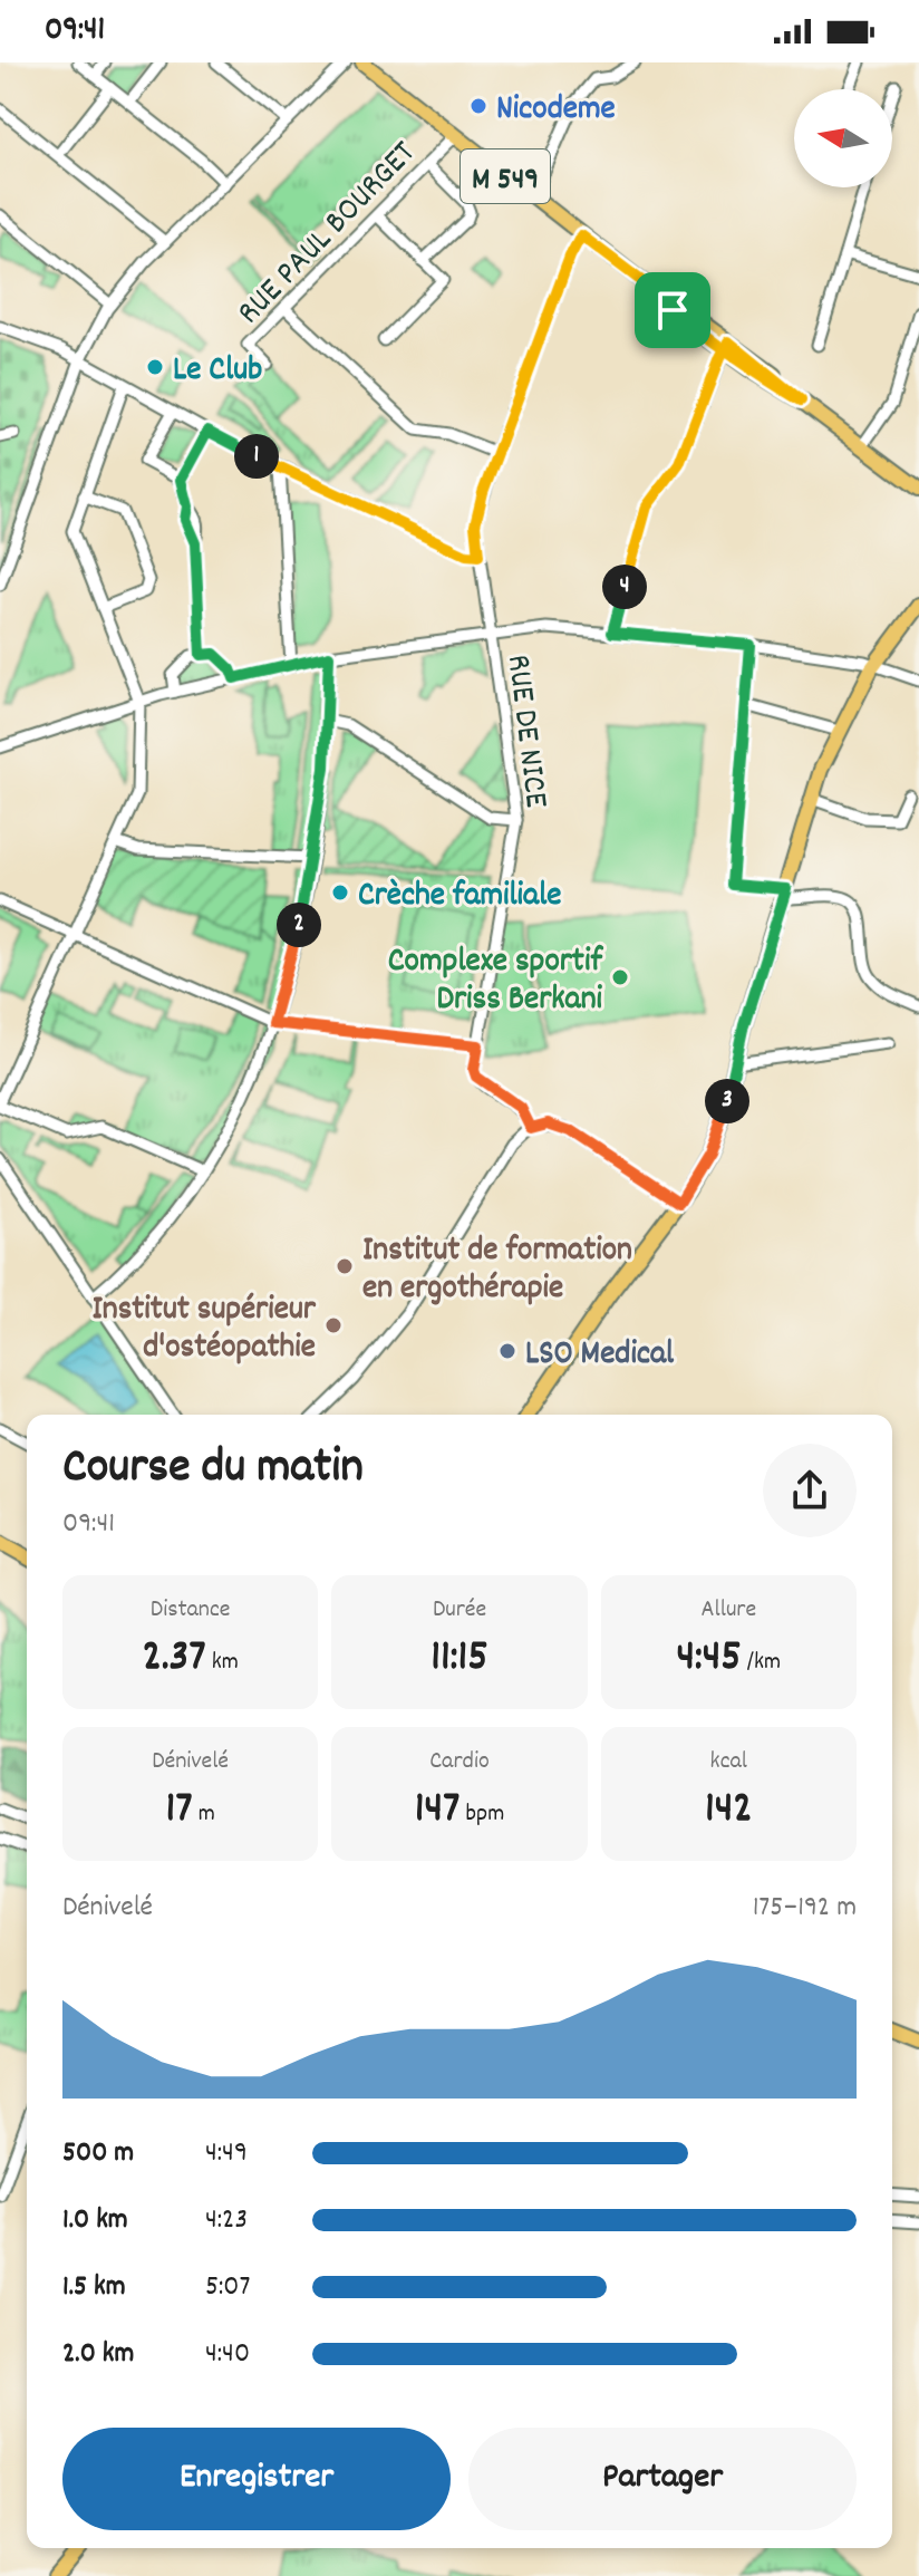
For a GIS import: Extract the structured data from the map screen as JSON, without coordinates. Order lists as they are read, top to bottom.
{
  "streets": {
    "main road": ["M 549"],
    "street": ["RUE PAUL BOURGET", "RUE DE NICE"]
  },
  "crossings": [
    ["M 549", "RUE PAUL BOURGET"],
    ["M 549", "RUE DE NICE"]
  ],
  "places": [
    "Nicodeme",
    "Le Club",
    "Crèche familiale",
    "Complexe sportif Driss Berkani",
    "Institut de formation en ergothérapie",
    "Institut supérieur d'ostéopathie",
    "LSO Medical"
  ],
  "north": "left",
  "page": {
    "status": "09:41",
    "pins": [
      "1",
      "4",
      "2",
      "3"
    ],
    "heading": ["Course du matin", "09:41"],
    "stats": [
      ["Distance", "2.37 km"],
      ["Durée", "11:15"],
      ["Allure", "4:45 /km"],
      ["Dénivelé", "17 m"],
      ["Cardio", "147 bpm"],
      ["kcal", "142"]
    ],
    "chart": ["Dénivelé", "175–192 m"],
    "list": [
      {
        "name": "500 m",
        "note": "4:49"
      },
      {
        "name": "1.0 km",
        "note": "4:23"
      },
      {
        "name": "1.5 km",
        "note": "5:07"
      },
      {
        "name": "2.0 km",
        "note": "4:40"
      }
    ],
    "buttons": ["Enregistrer", "Partager"]
  }
}
